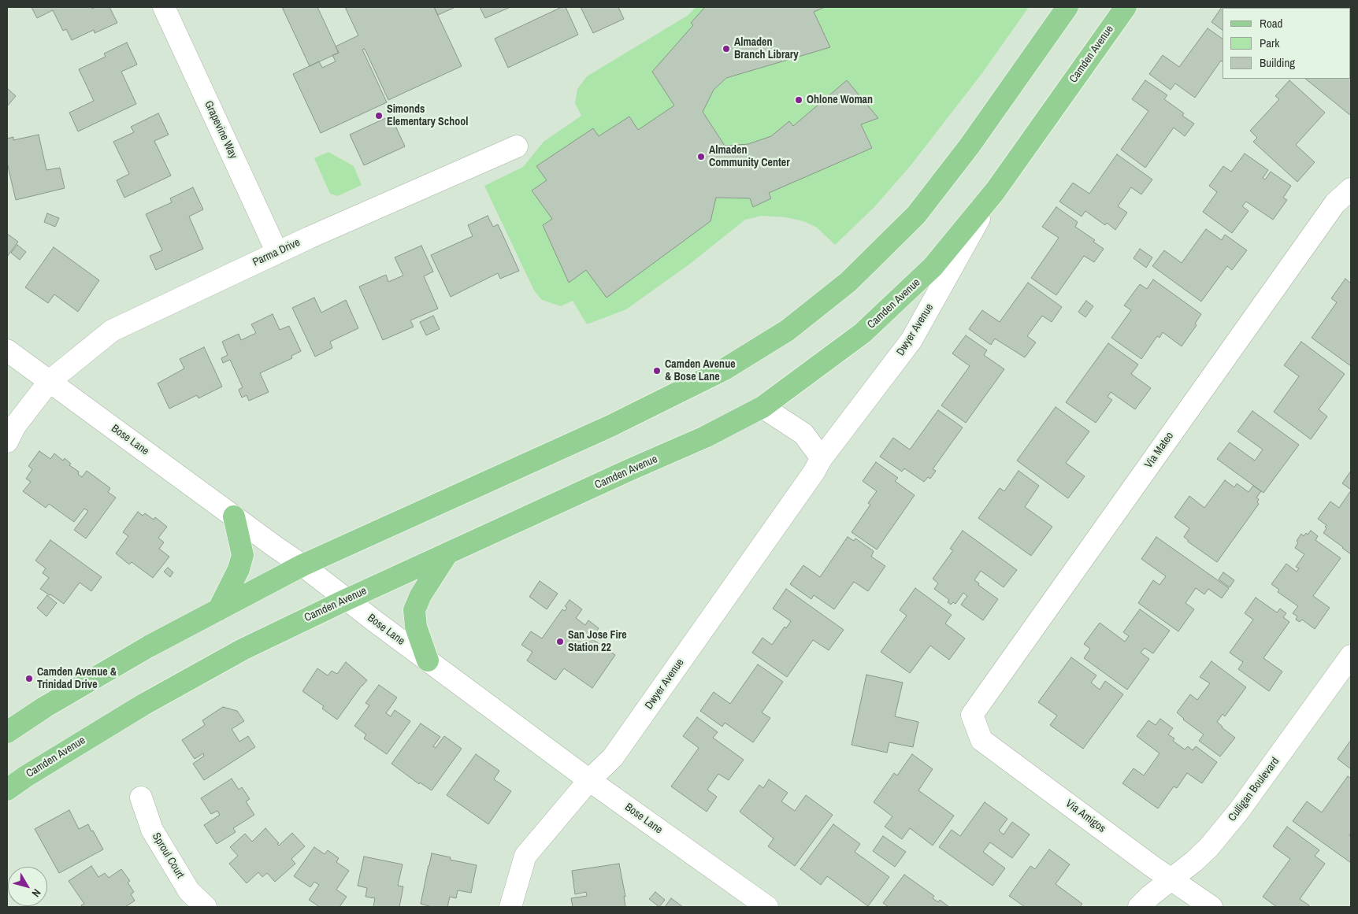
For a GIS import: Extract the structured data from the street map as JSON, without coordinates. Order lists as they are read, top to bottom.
{
  "streets": {
    "main road": ["Camden Avenue"],
    "street": [
      "Grapevine Way",
      "Parma Drive",
      "Dwyer Avenue",
      "Bose Lane",
      "Via Mateo",
      "Culligan Boulevard",
      "Via Amigos",
      "Sproul Court"
    ]
  },
  "crossings": [
    ["Camden Avenue", "Dwyer Avenue"],
    ["Camden Avenue", "Bose Lane"],
    ["Grapevine Way", "Parma Drive"],
    ["Parma Drive", "Bose Lane"],
    ["Dwyer Avenue", "Bose Lane"],
    ["Via Mateo", "Via Amigos"],
    ["Culligan Boulevard", "Via Amigos"]
  ],
  "places": [
    "Almaden Branch Library",
    "Ohlone Woman",
    "Simonds Elementary School",
    "Almaden Community Center",
    "Camden Avenue & Bose Lane",
    "San Jose Fire Station 22",
    "Camden Avenue & Trinidad Drive"
  ],
  "legend": ["Road", "Park", "Building"],
  "north": "bottom right"
}
